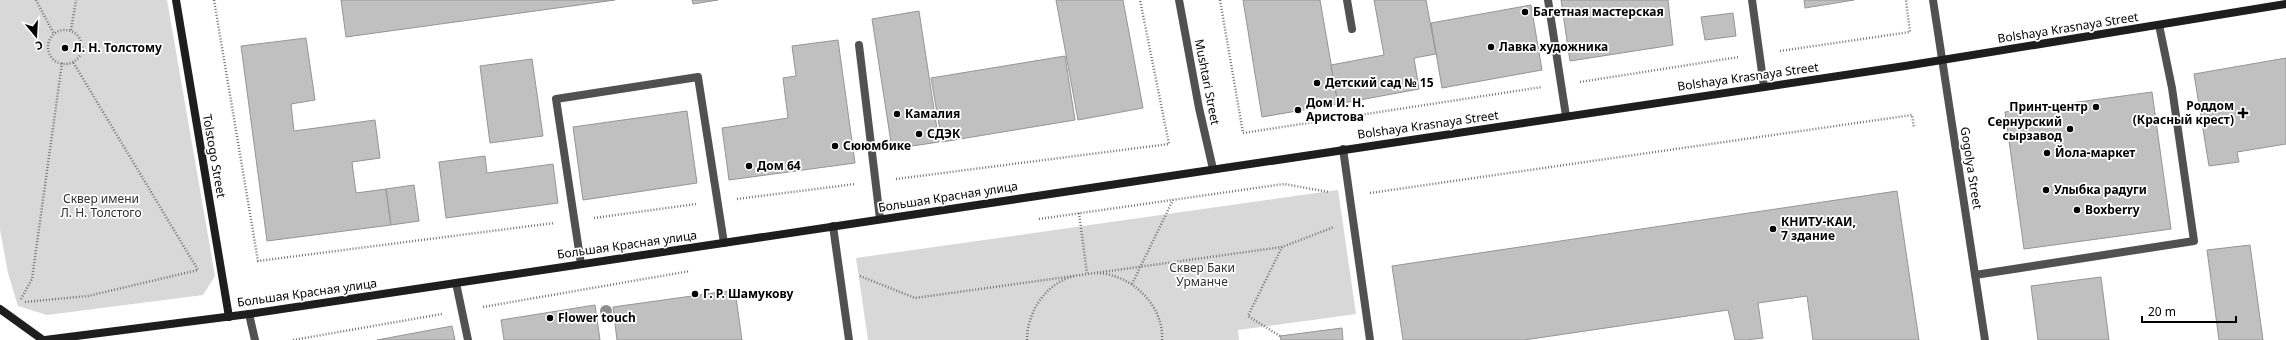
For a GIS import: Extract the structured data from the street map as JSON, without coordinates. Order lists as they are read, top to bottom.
{
  "streets": {
    "street": [
      "Bolshaya Krasnaya Street",
      "Mushtari Street",
      "Tolstogo Street",
      "Gogolya Street",
      "Большая Красная улица"
    ]
  },
  "crossings": [
    ["Bolshaya Krasnaya Street", "Mushtari Street"],
    ["Bolshaya Krasnaya Street", "Gogolya Street"],
    ["Bolshaya Krasnaya Street", "Большая Красная улица"],
    ["Mushtari Street", "Большая Красная улица"],
    ["Tolstogo Street", "Большая Красная улица"]
  ],
  "parks": ["Сквер имени Л. Н. Толстого", "Сквер Баки Урманче"],
  "places": {
    "other": [
      "Багетная мастерская",
      "Лавка художника",
      "Л. Н. Толстому",
      "Детский сад № 15",
      "Принт-центр",
      "Дом И. Н. Аристова",
      "Камалия",
      "Сернурский сырзавод",
      "СДЭК",
      "Сююмбике",
      "Йола-маркет",
      "Дом 64",
      "Улыбка радуги",
      "Boxberry",
      "КНИТУ-КАИ, 7 здание",
      "Г. Р. Шамукову",
      "Flower touch"
    ],
    "health": ["Роддом (Красный крест)"]
  },
  "scale_bar": "20 m",
  "north": "bottom"
}
